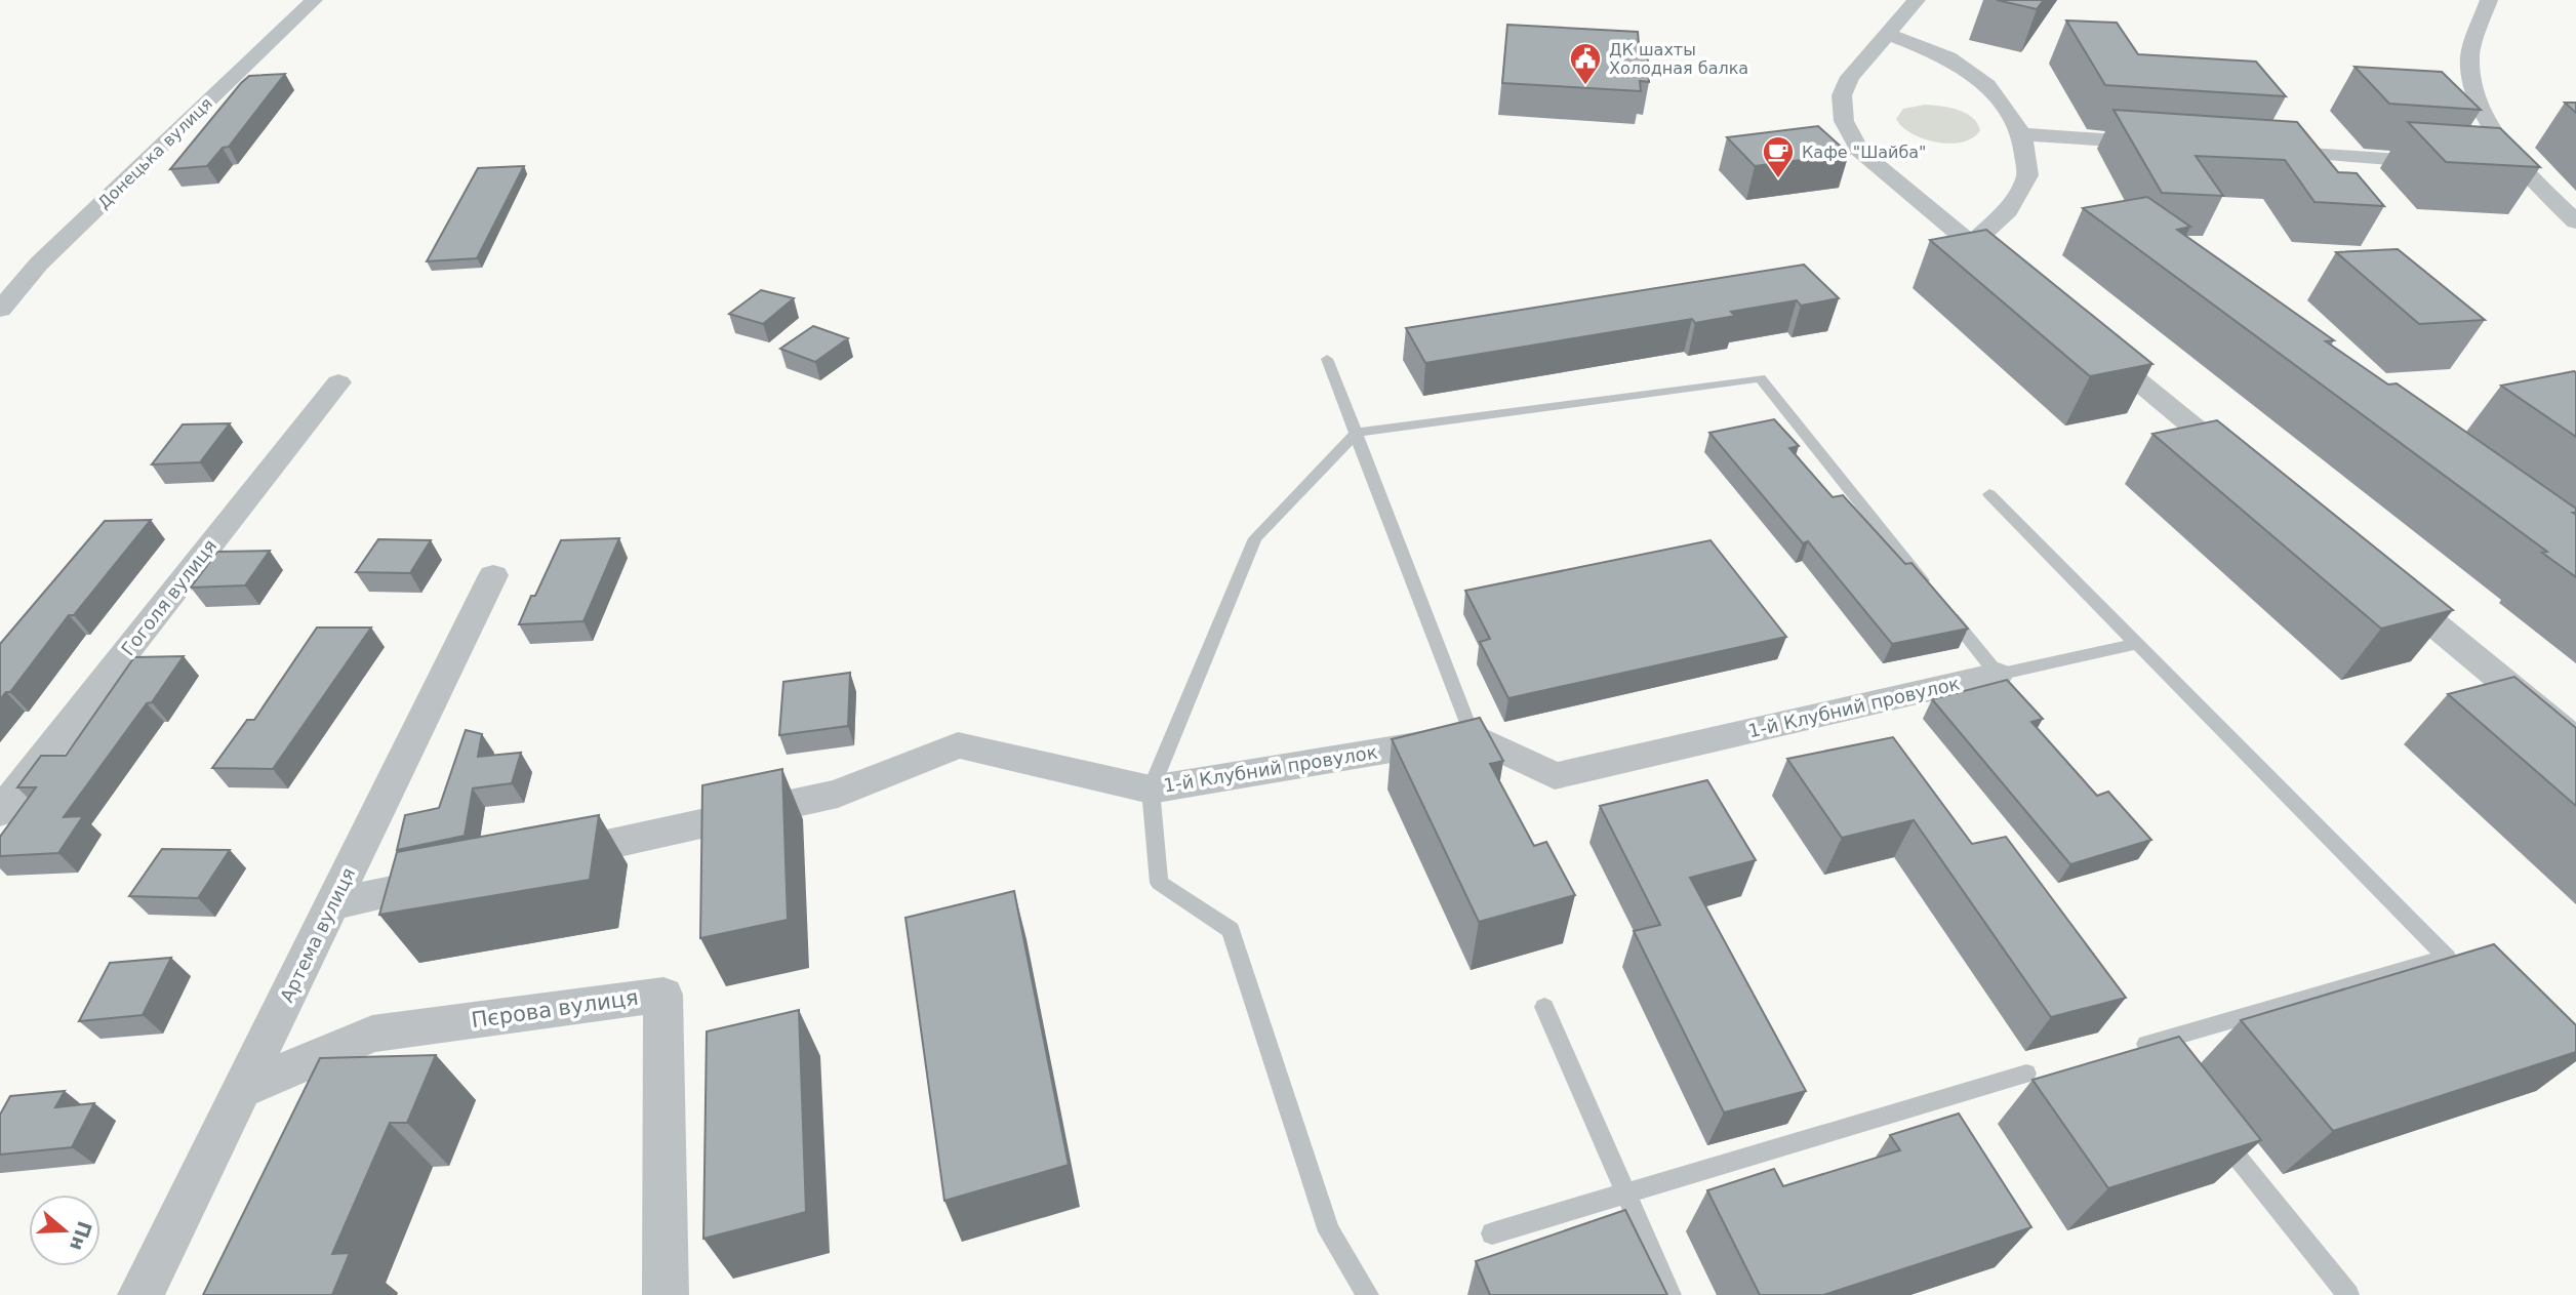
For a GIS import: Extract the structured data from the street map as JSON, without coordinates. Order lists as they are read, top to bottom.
{
  "streets": {
    "street": [
      "Донецька вулиця",
      "Гоголя вулиця",
      "1-й Клубний провулок",
      "Артема вулиця",
      "Пєрова вулиця"
    ]
  },
  "crossings": [
    ["Артема вулиця", "Пєрова вулиця"]
  ],
  "places": {
    "public building": ["ДК шахты Холодная балка"],
    "cafe": ["Кафе \"Шайба\""]
  },
  "north": "right"
}
